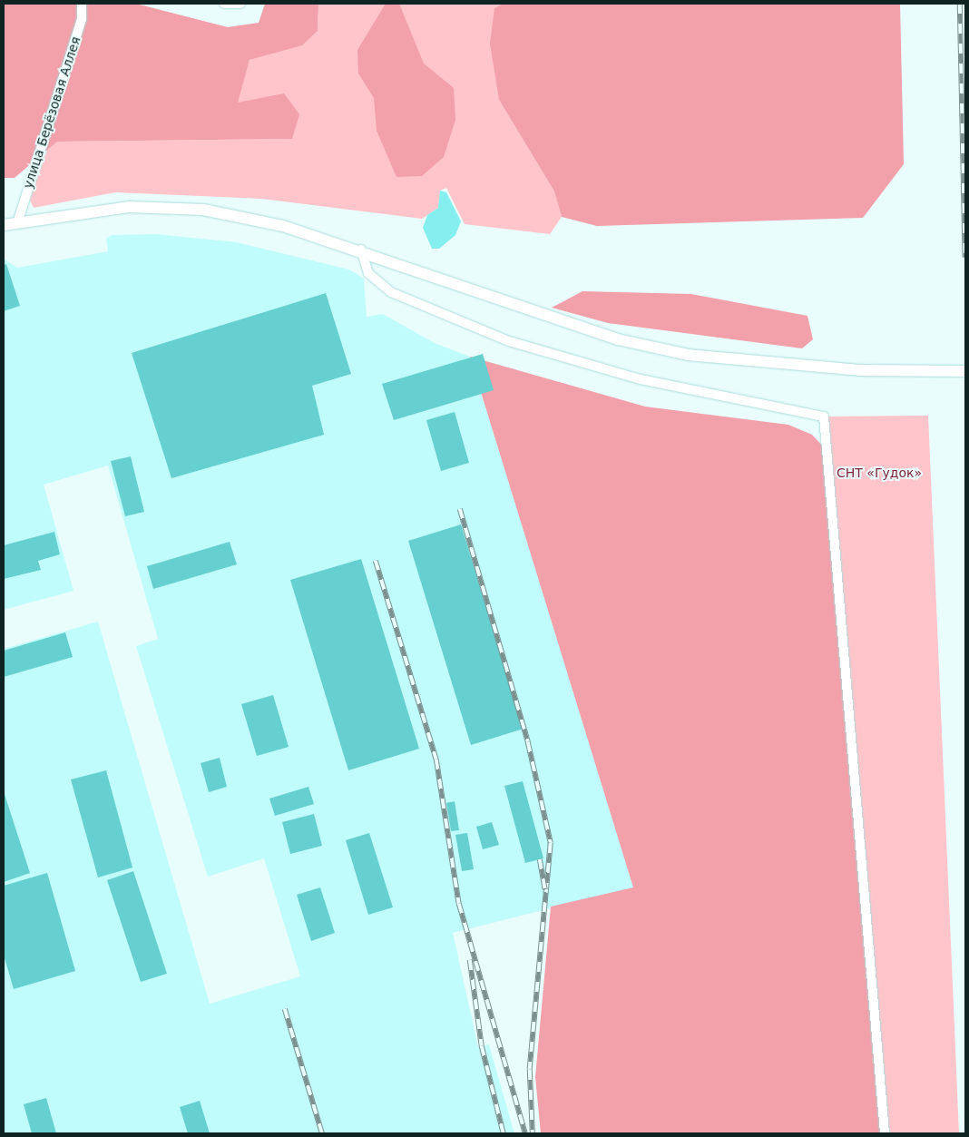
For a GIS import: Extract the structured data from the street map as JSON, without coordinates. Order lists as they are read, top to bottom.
{
  "streets": {
    "street": ["улица Берёзовая Аллея"]
  },
  "parks": ["СНТ «Гудок»"]
}
